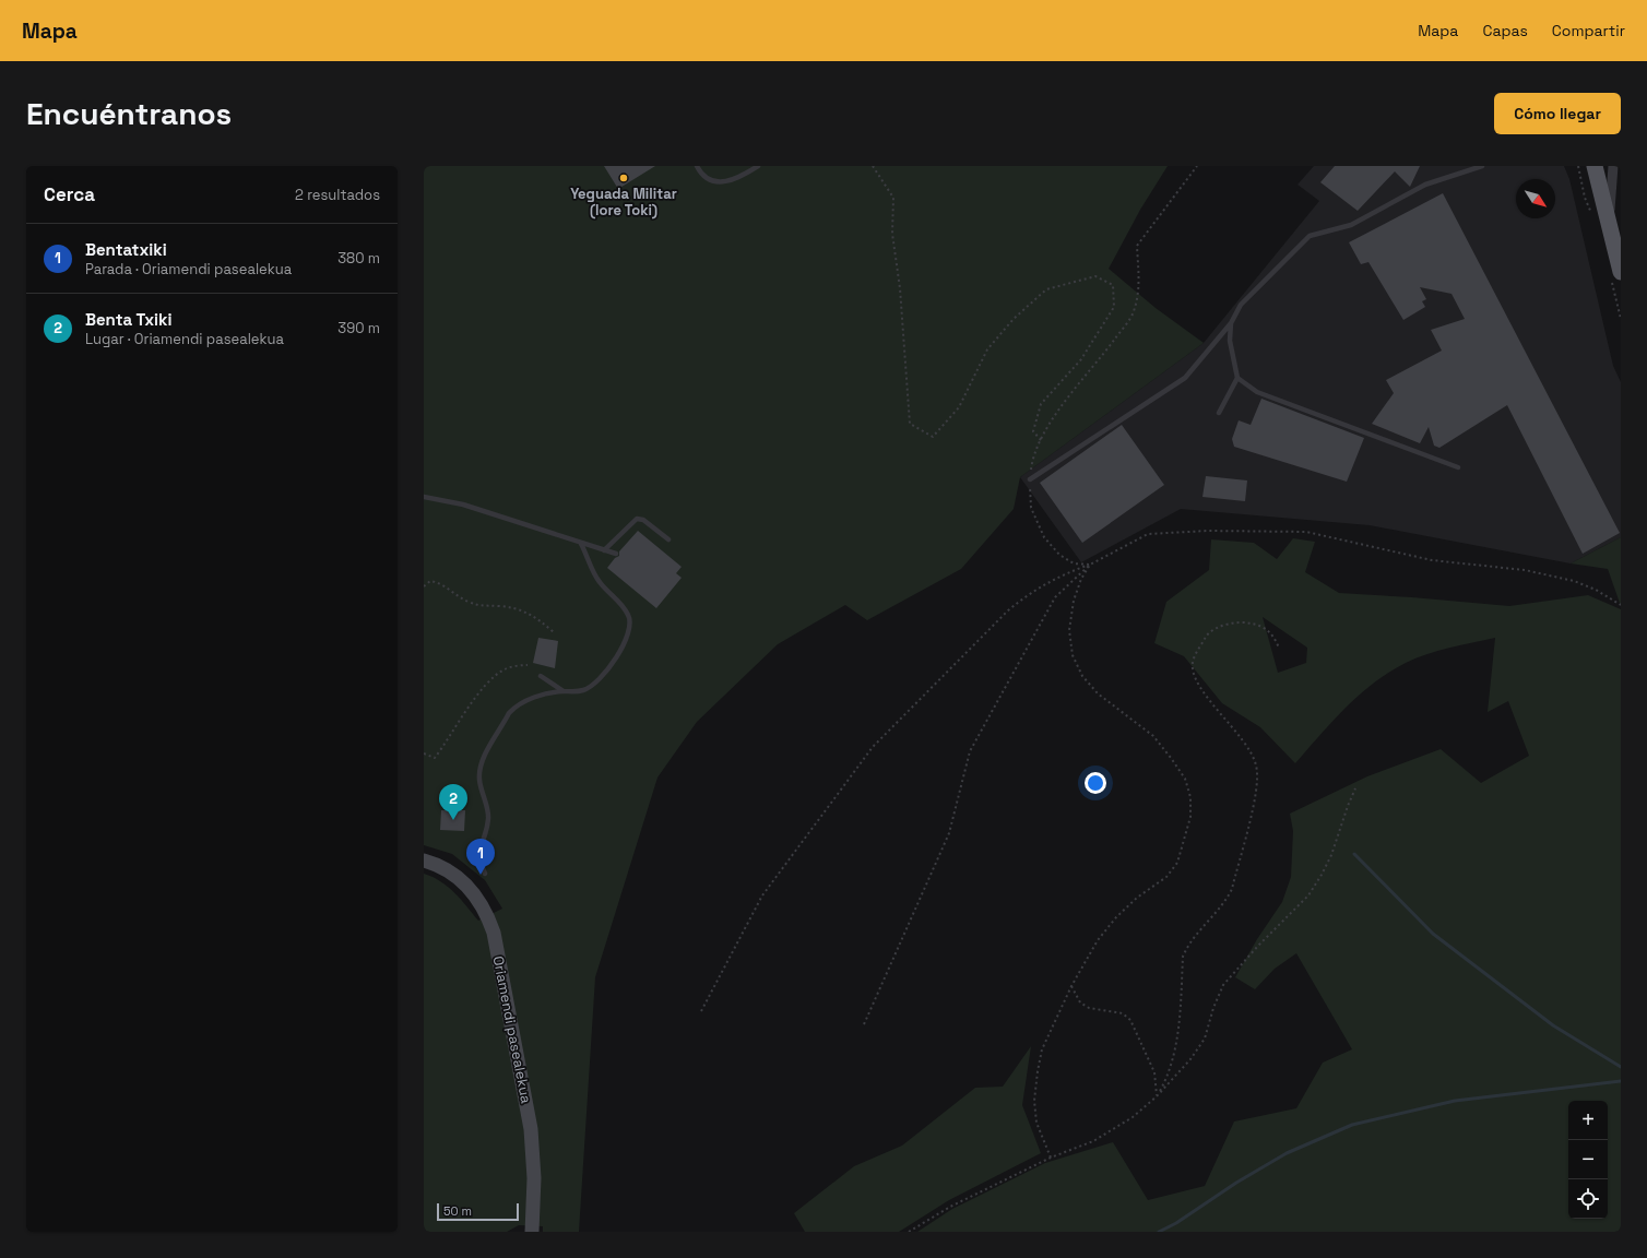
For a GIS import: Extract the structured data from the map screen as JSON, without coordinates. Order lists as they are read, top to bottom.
{
  "streets": {
    "main road": ["Oriamendi pasealekua"]
  },
  "places": ["Yeguada Militar (lore Toki)"],
  "scale_bar": "50 m",
  "north": "bottom right",
  "page": {
    "header": "Mapa",
    "nav": ["Mapa", "Capas", "Compartir"],
    "buttons": "Cómo llegar",
    "title": "Encuéntranos",
    "heading": ["Cerca", "2 resultados"],
    "list": [
      {
        "mark": "1",
        "name": "Bentatxiki",
        "note": "Parada · Oriamendi pasealekua",
        "value": "380 m"
      },
      {
        "mark": "2",
        "name": "Benta Txiki",
        "note": "Lugar · Oriamendi pasealekua",
        "value": "390 m"
      }
    ],
    "pins": ["2", "1"],
    "map_buttons": ["+", "−"],
    "scale": "50 m"
  }
}
